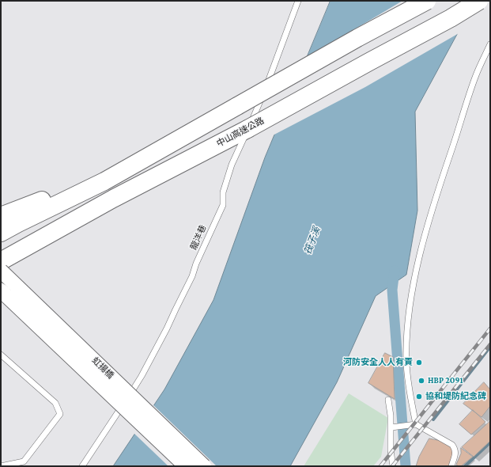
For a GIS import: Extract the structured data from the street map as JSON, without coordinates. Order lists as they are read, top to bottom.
{
  "streets": {
    "highway": ["中山高速公路"],
    "street": ["虹揚橋"],
    "lane": ["龍洋巷"]
  },
  "water": ["筏子溪"],
  "places": ["河防安全人人有責", "HBP 2091", "協和堤防紀念碑"]
}
